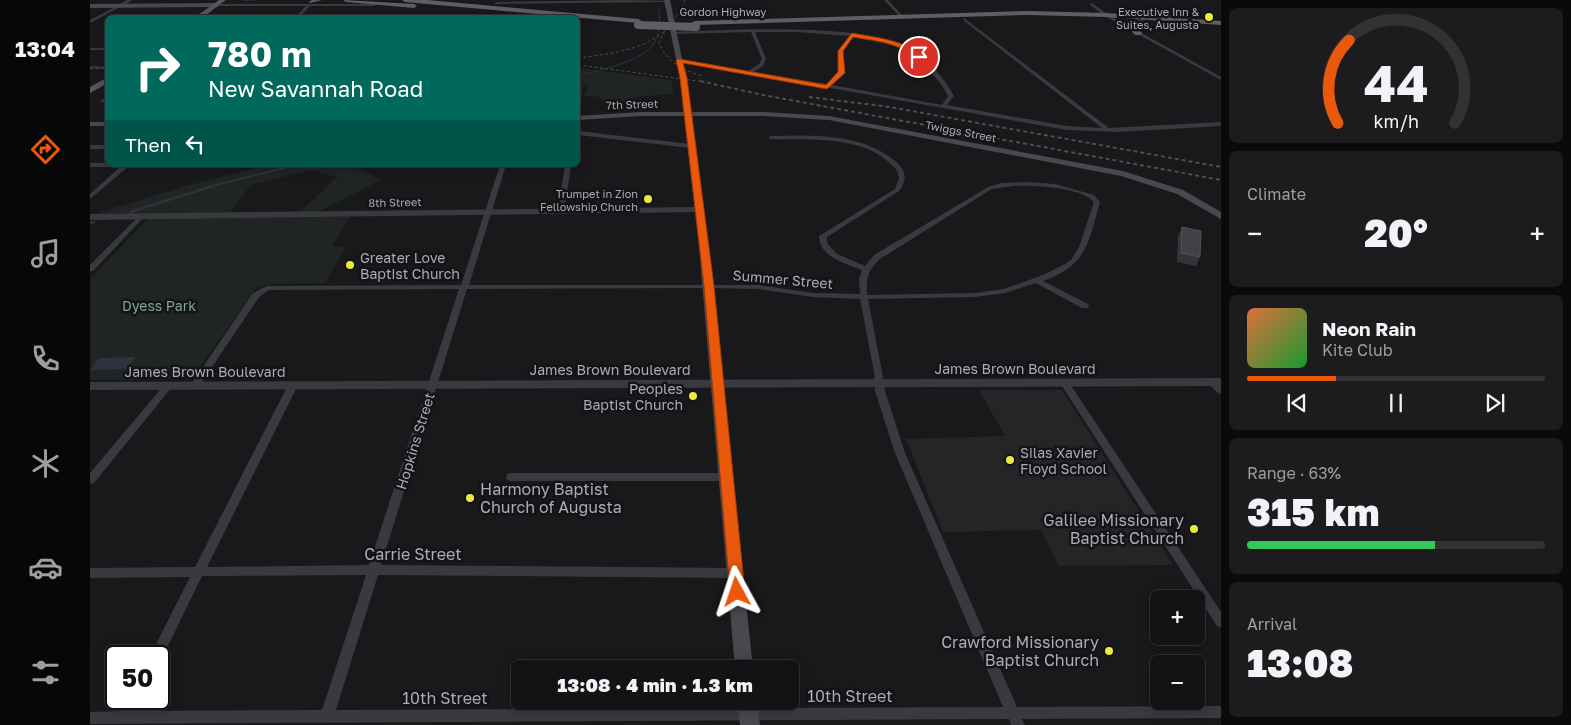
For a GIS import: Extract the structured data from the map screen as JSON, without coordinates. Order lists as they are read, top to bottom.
{
  "streets": {
    "highway": ["Gordon Highway"],
    "main road": ["7th Street", "Twiggs Street"],
    "street": [
      "8th Street",
      "Summer Street",
      "James Brown Boulevard",
      "Hopkins Street",
      "Carrie Street",
      "10th Street"
    ]
  },
  "crossings": [
    ["7th Street", "Twiggs Street"],
    ["8th Street", "Hopkins Street"],
    ["Summer Street", "James Brown Boulevard"],
    ["Summer Street", "Hopkins Street"],
    ["James Brown Boulevard", "Hopkins Street"],
    ["Hopkins Street", "Carrie Street"],
    ["Hopkins Street", "10th Street"]
  ],
  "parks": ["Dyess Park"],
  "places": [
    "Executive Inn & Suites, Augusta",
    "Trumpet in Zion Fellowship Church",
    "Greater Love Baptist Church",
    "Peoples Baptist Church",
    "Silas Xavier Floyd School",
    "Harmony Baptist Church of Augusta",
    "Galilee Missionary Baptist Church",
    "Crawford Missionary Baptist Church"
  ],
  "page": {
    "tabs": "13:04",
    "turn": ["780 m", "New Savannah Road"],
    "then": "Then",
    "tile": [
      "Climate",
      ["Range · 63%", "315 km"],
      ["Arrival", "13:08"]
    ],
    "heat": ["−", "20°", "+"],
    "song": ["Neon Rain", "Kite Club"],
    "map_buttons": ["+", "−"],
    "limit": "50",
    "trip": "13:08 · 4 min · 1.3 km",
    "gauge": ["44", "km/h"]
  }
}
